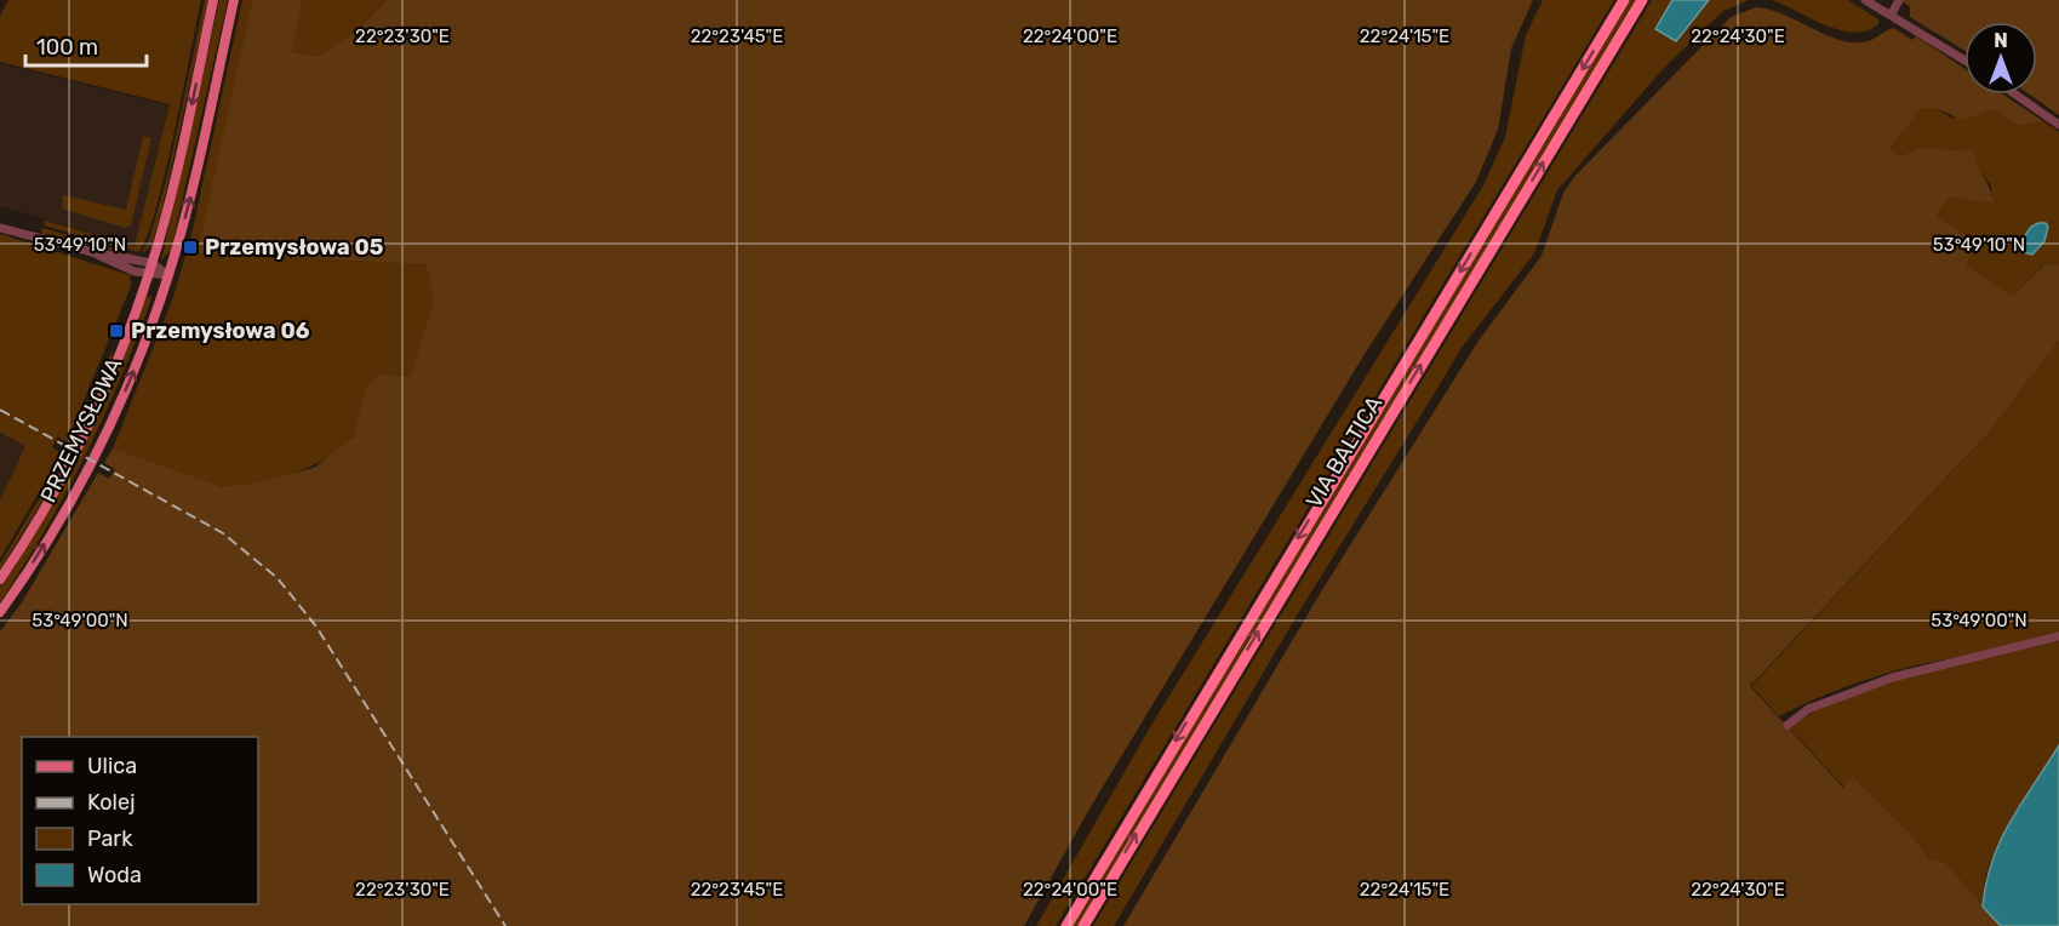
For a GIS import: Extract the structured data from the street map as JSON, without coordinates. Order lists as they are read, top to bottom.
{
  "streets": {
    "highway": ["VIA BALTICA"],
    "main road": ["PRZEMYSŁOWA"]
  },
  "places": {
    "transit": ["Przemysłowa 05", "Przemysłowa 06"]
  },
  "legend": [
    "Ulica",
    "Kolej",
    "Park",
    "Woda"
  ],
  "scale_bar": "100 m",
  "north": "top",
  "coordinates": [
    "22°23'30\"E",
    "22°23'45\"E",
    "22°24'00\"E",
    "22°24'15\"E",
    "22°24'30\"E",
    "53°49'10\"N",
    "53°49'00\"N"
  ]
}
